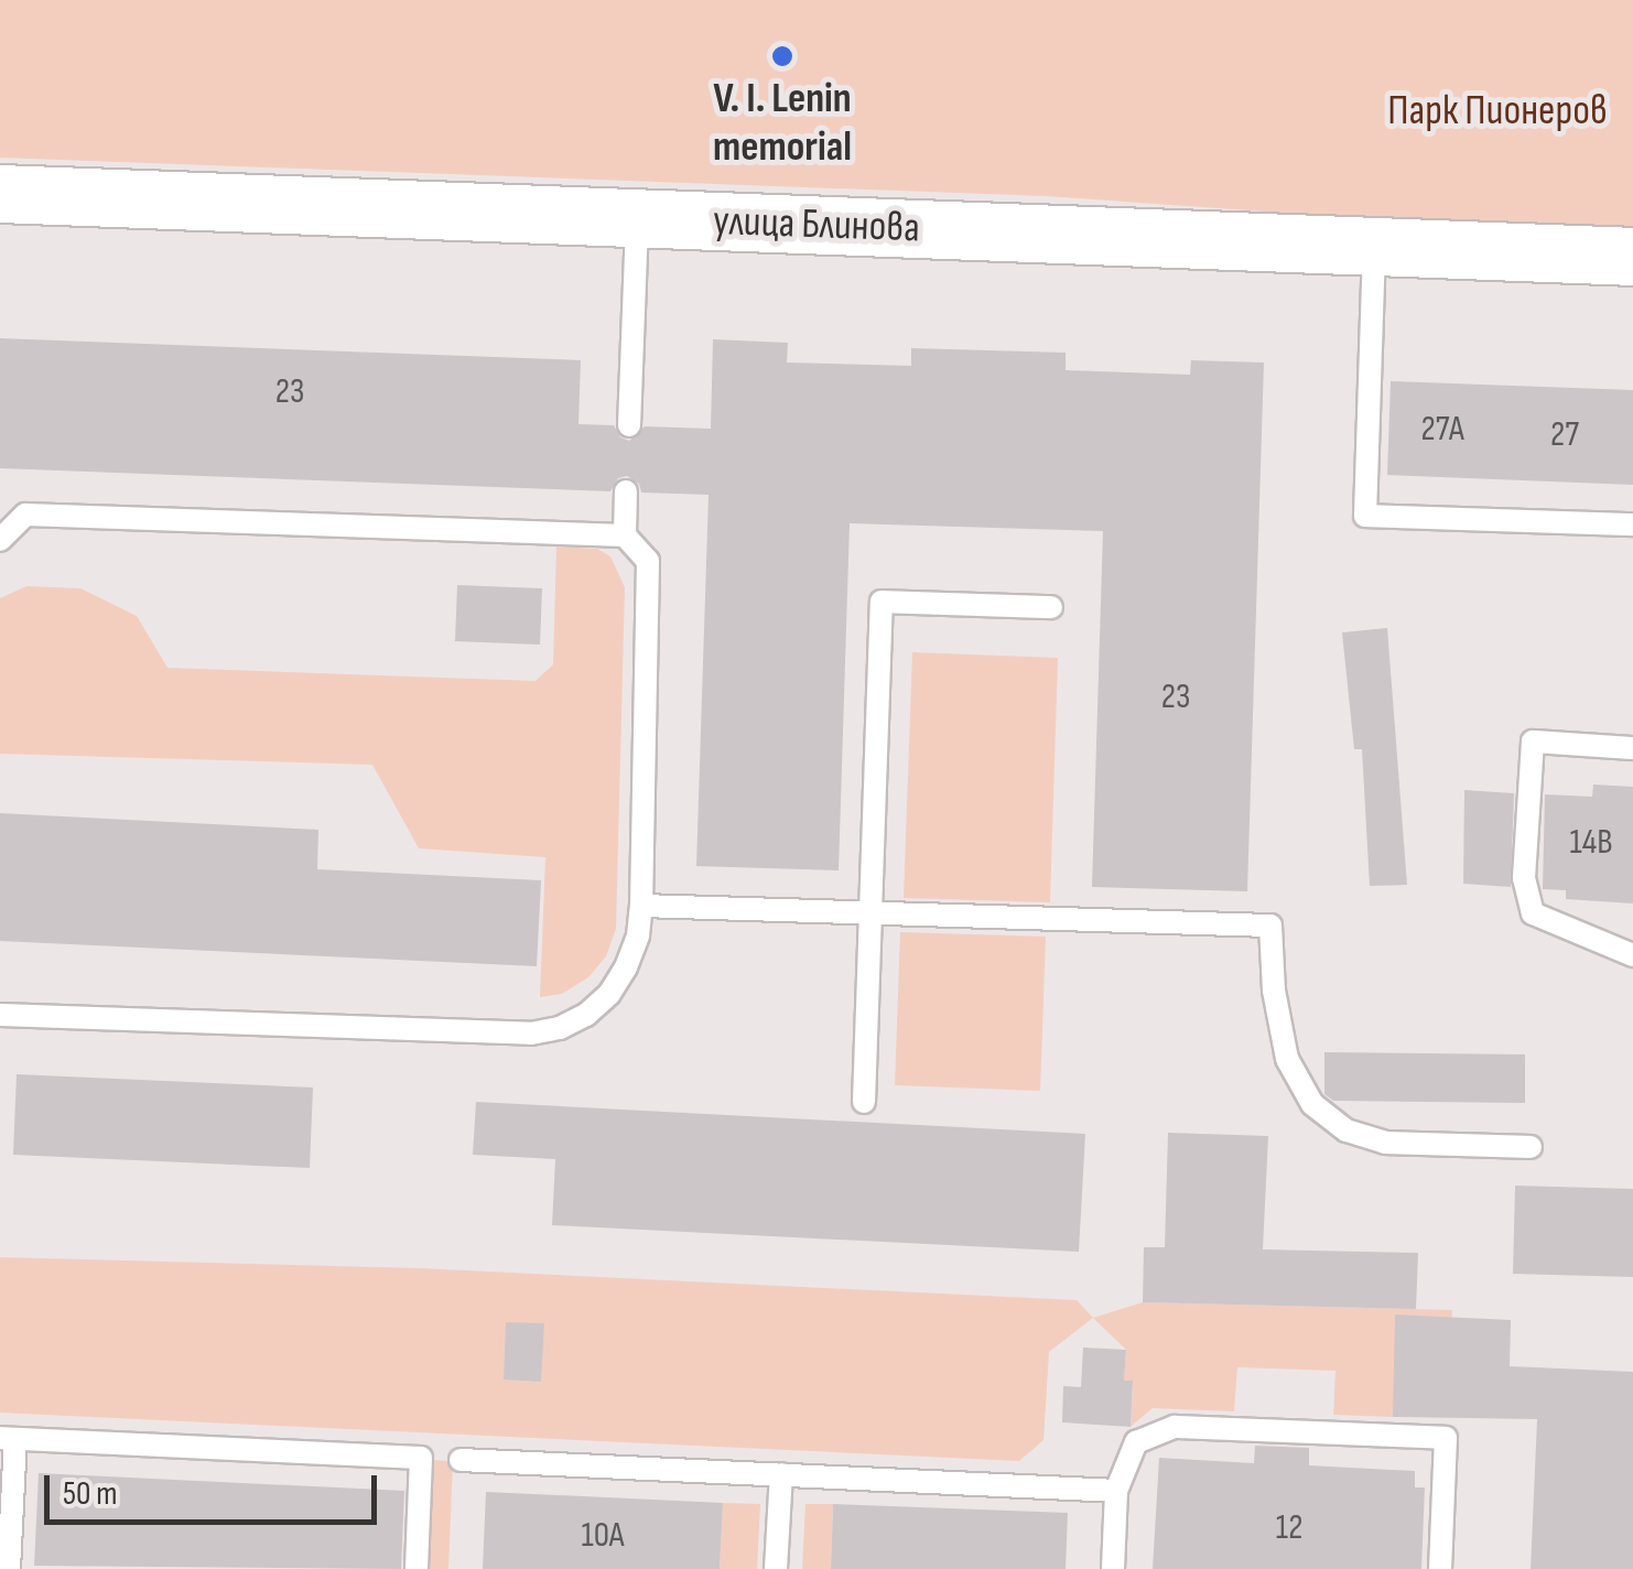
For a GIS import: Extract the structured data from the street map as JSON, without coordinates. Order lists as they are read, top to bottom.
{
  "streets": {
    "street": ["улица Блинова"]
  },
  "parks": ["Парк Пионеров"],
  "places": ["V. I. Lenin memorial"],
  "house_numbers": [
    "23",
    "27А",
    "27",
    "23",
    "14В",
    "12",
    "10А"
  ],
  "scale_bar": "50 m"
}
